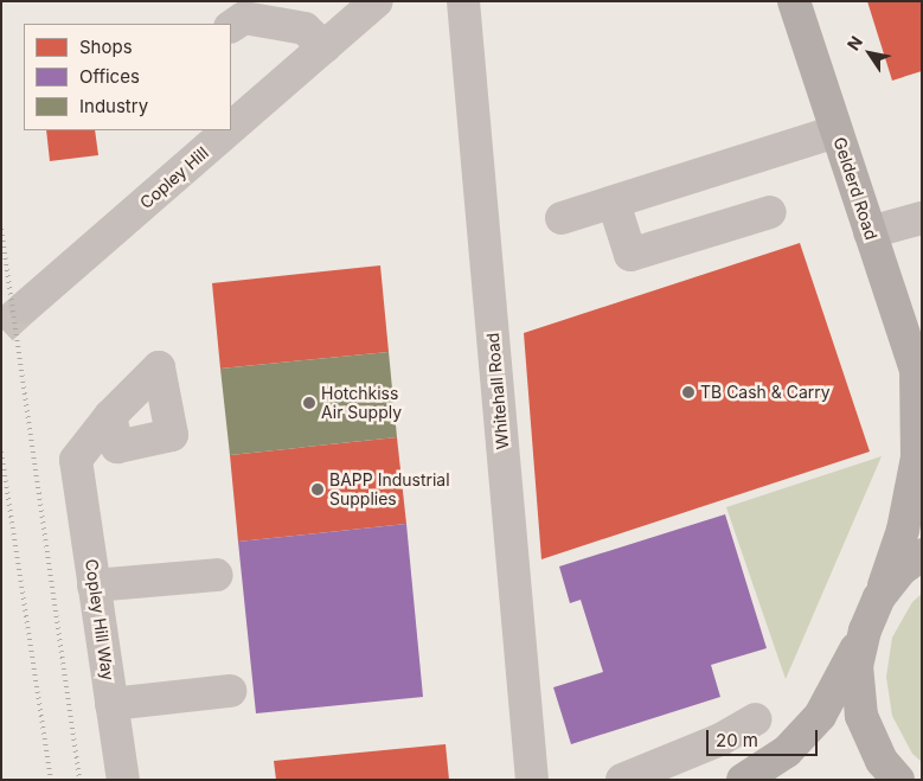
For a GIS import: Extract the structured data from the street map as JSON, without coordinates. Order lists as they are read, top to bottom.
{
  "streets": {
    "main road": ["Gelderd Road"],
    "street": ["Copley Hill", "Whitehall Road", "Copley Hill Way"]
  },
  "places": ["TB Cash & Carry", "Hotchkiss Air Supply", "BAPP Industrial Supplies"],
  "legend": ["Shops", "Offices", "Industry"],
  "scale_bar": "20 m",
  "north": "top left"
}
